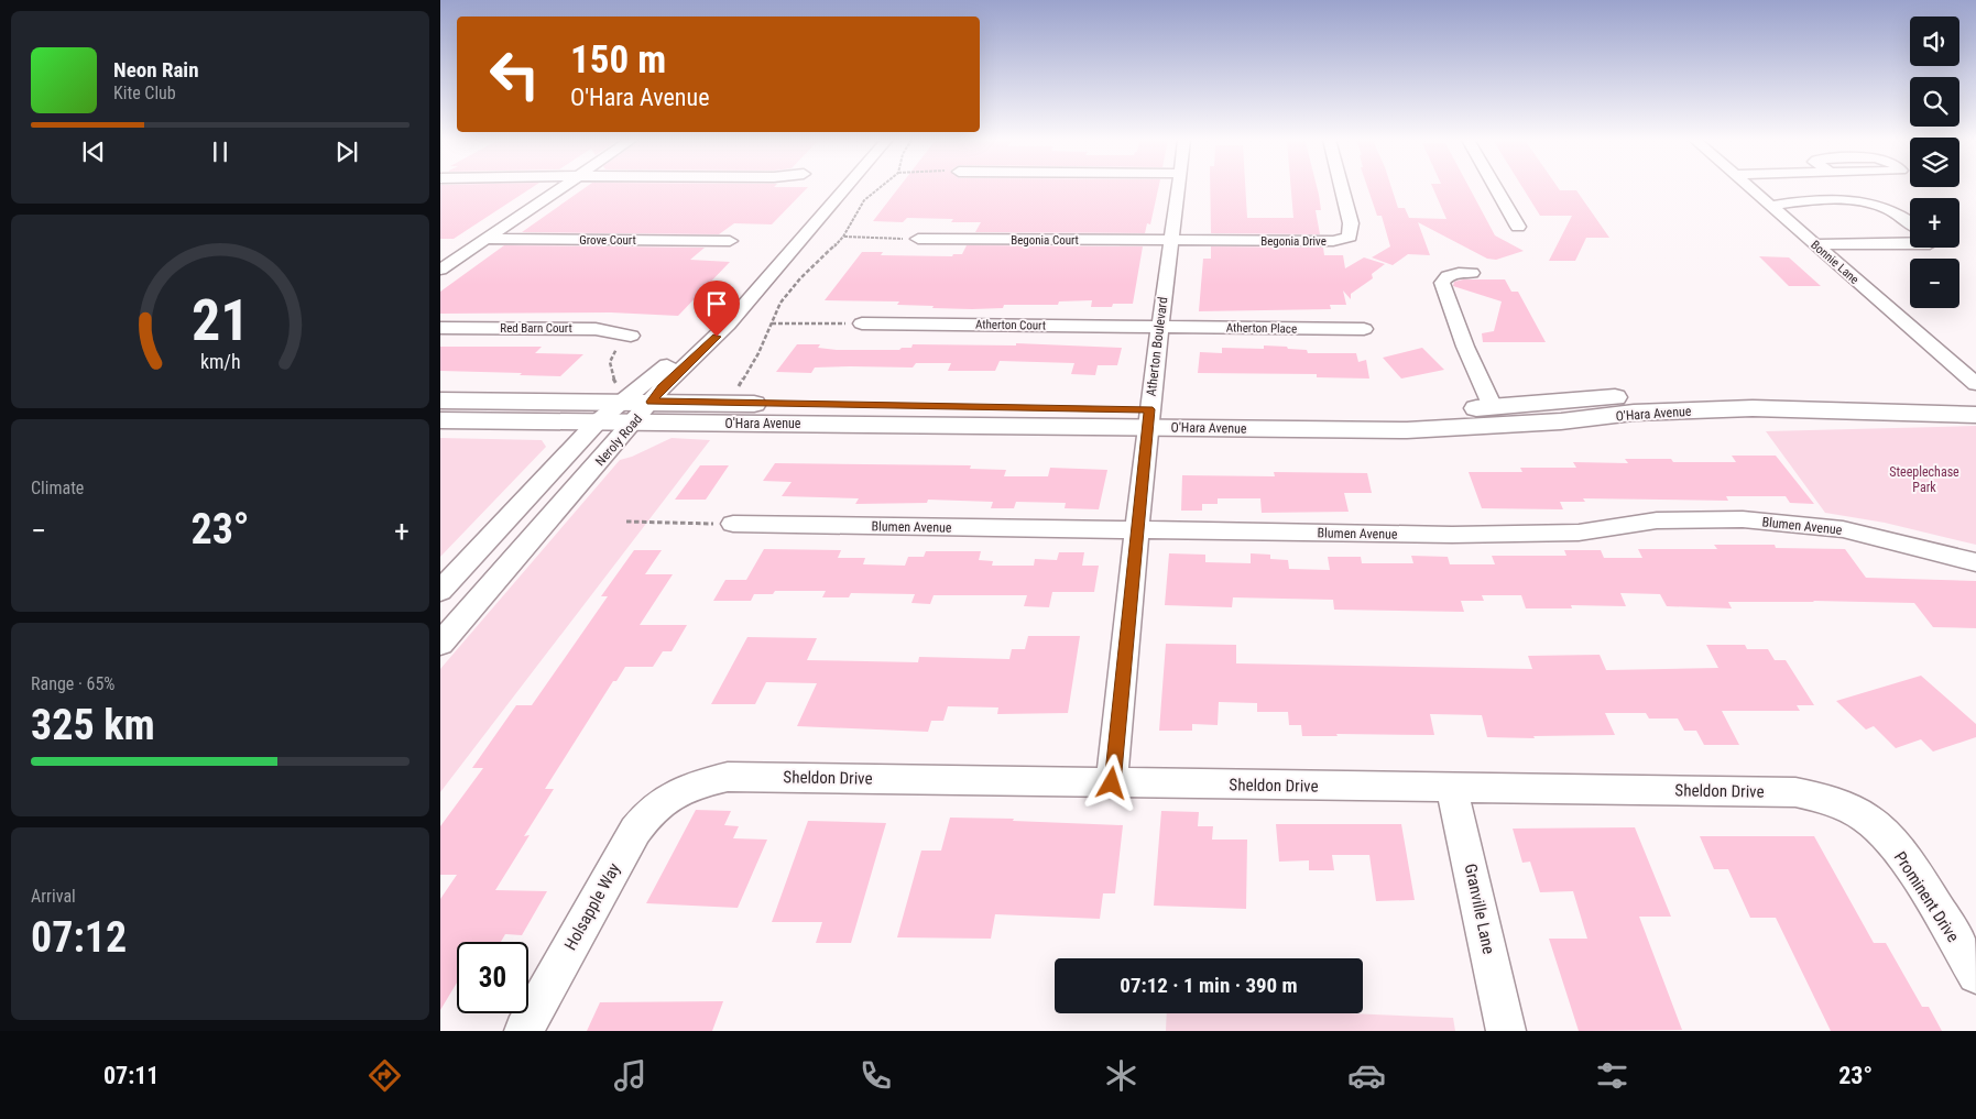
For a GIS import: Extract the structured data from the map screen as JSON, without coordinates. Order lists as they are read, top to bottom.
{
  "streets": {
    "main road": ["O'Hara Avenue"],
    "street": [
      "Grove Court",
      "Begonia Court",
      "Begonia Drive",
      "Bonnie Lane",
      "Atherton Court",
      "Red Barn Court",
      "Atherton Place",
      "Atherton Boulevard",
      "Neroly Road",
      "Blumen Avenue",
      "Sheldon Drive",
      "Prominent Drive",
      "Holsapple Way",
      "Granville Lane"
    ]
  },
  "crossings": [
    ["Begonia Court", "Begonia Drive"],
    ["Begonia Court", "Atherton Boulevard"],
    ["Begonia Drive", "Atherton Boulevard"],
    ["Atherton Court", "Atherton Place"],
    ["Atherton Court", "Atherton Boulevard"],
    ["Atherton Place", "Atherton Boulevard"],
    ["Atherton Boulevard", "O'Hara Avenue"],
    ["Atherton Boulevard", "Blumen Avenue"],
    ["Atherton Boulevard", "Sheldon Drive"],
    ["O'Hara Avenue", "Neroly Road"],
    ["Sheldon Drive", "Prominent Drive"],
    ["Sheldon Drive", "Holsapple Way"],
    ["Sheldon Drive", "Granville Lane"]
  ],
  "parks": ["Steeplechase Park"],
  "page": {
    "map_buttons": ["+", "−"],
    "turn": ["150 m", "O'Hara Avenue"],
    "song": ["Neon Rain", "Kite Club"],
    "tile": [
      "Climate",
      ["Range · 65%", "325 km"],
      ["Arrival", "07:12"]
    ],
    "heat": ["−", "23°", "+"],
    "limit": "30",
    "trip": "07:12 · 1 min · 390 m",
    "tabs": ["07:11", "23°"],
    "gauge": ["21", "km/h"]
  }
}
